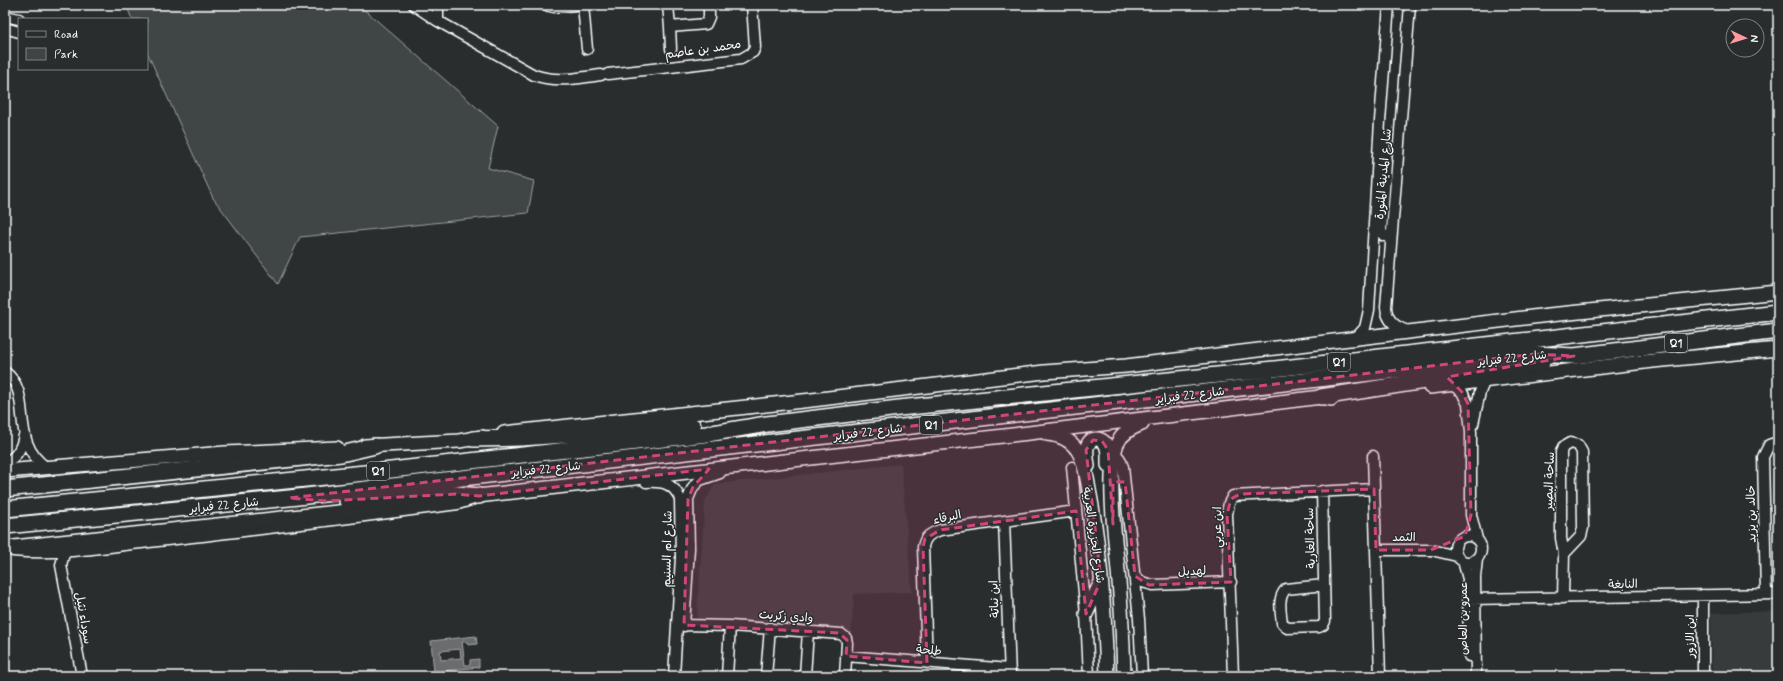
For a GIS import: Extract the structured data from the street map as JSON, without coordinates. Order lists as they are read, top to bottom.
{
  "streets": {
    "highway": ["Q1", "شارع 22 فبراير"],
    "main road": ["شارع الجزيرة العربية"],
    "street": [
      "محمد بن عاصم",
      "شارع المدينة المنورة",
      "ساحة البصير",
      "خالد بن يزيد",
      "البرقاء",
      "ابن عربي",
      "الثمد",
      "ساحة الغارية",
      "شارع ام السنيم",
      "لهديل",
      "النابغة",
      "ابن نباتة",
      "وادي زكريت",
      "سوداء نثيل",
      "عمرو بن العاص",
      "ابن الازور",
      "طلحة"
    ]
  },
  "crossings": [
    ["شارع 22 فبراير", "شارع الجزيرة العربية"],
    ["شارع 22 فبراير", "شارع ام السنيم"],
    ["ساحة البصير", "النابغة"],
    ["خالد بن يزيد", "النابغة"],
    ["البرقاء", "شارع الجزيرة العربية"],
    ["البرقاء", "ابن نباتة"],
    ["البرقاء", "طلحة"],
    ["ابن عربي", "ساحة الغارية"],
    ["ابن عربي", "لهديل"],
    ["الثمد", "عمرو بن العاص"],
    ["شارع ام السنيم", "وادي زكريت"],
    ["النابغة", "عمرو بن العاص"],
    ["النابغة", "ابن الازور"],
    ["ابن نباتة", "طلحة"],
    ["وادي زكريت", "طلحة"]
  ],
  "legend": ["Road", "Park"],
  "north": "right"
}
